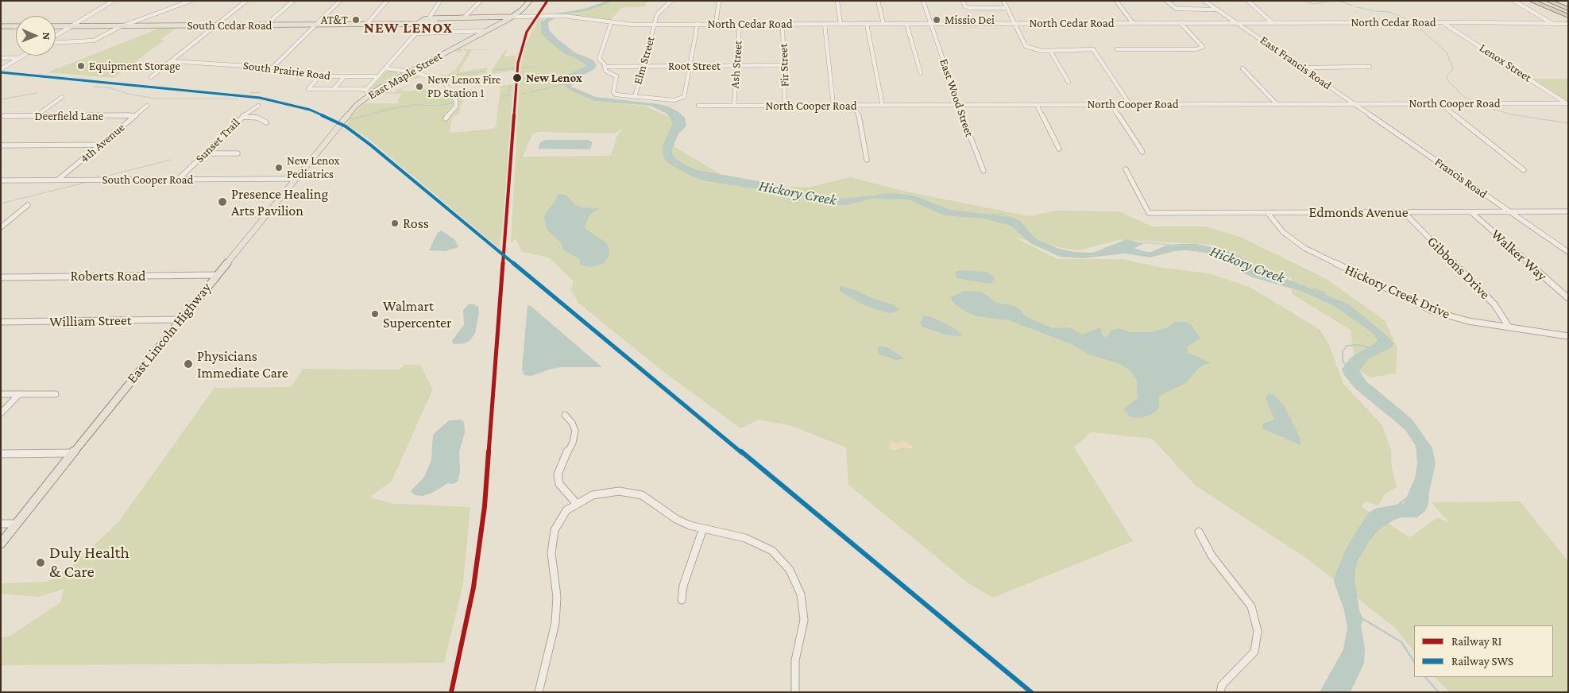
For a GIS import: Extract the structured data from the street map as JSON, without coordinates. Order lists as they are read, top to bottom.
{
  "streets": {
    "main road": [
      "North Cedar Road",
      "South Cedar Road",
      "East Maple Street",
      "East Lincoln Highway"
    ],
    "street": [
      "Elm Street",
      "East Francis Road",
      "Lenox Street",
      "Ash Street",
      "Fir Street",
      "Root Street",
      "South Prairie Road",
      "East Wood Street",
      "North Cooper Road",
      "Deerfield Lane",
      "Sunset Trail",
      "4th Avenue",
      "Francis Road",
      "South Cooper Road",
      "Edmonds Avenue",
      "Walker Way",
      "Gibbons Drive",
      "Roberts Road",
      "Hickory Creek Drive",
      "William Street"
    ]
  },
  "crossings": [
    ["North Cedar Road", "Elm Street"],
    ["North Cedar Road", "East Francis Road"],
    ["North Cedar Road", "Lenox Street"],
    ["North Cedar Road", "Ash Street"],
    ["North Cedar Road", "Fir Street"],
    ["North Cedar Road", "East Maple Street"],
    ["North Cedar Road", "East Wood Street"],
    ["Elm Street", "Root Street"],
    ["East Francis Road", "North Cooper Road"],
    ["East Francis Road", "Francis Road"],
    ["Lenox Street", "North Cooper Road"],
    ["Ash Street", "Root Street"],
    ["Ash Street", "North Cooper Road"],
    ["Fir Street", "Root Street"],
    ["Fir Street", "North Cooper Road"],
    ["East Maple Street", "East Lincoln Highway"],
    ["East Wood Street", "North Cooper Road"],
    ["North Cooper Road", "Francis Road"],
    ["Deerfield Lane", "4th Avenue"],
    ["Sunset Trail", "South Cooper Road"],
    ["4th Avenue", "South Cooper Road"],
    ["Francis Road", "Edmonds Avenue"],
    ["South Cooper Road", "East Lincoln Highway"],
    ["Edmonds Avenue", "Walker Way"],
    ["Edmonds Avenue", "Gibbons Drive"],
    ["Edmonds Avenue", "Hickory Creek Drive"],
    ["Gibbons Drive", "Hickory Creek Drive"],
    ["Roberts Road", "East Lincoln Highway"],
    ["William Street", "East Lincoln Highway"]
  ],
  "districts": ["NEW LENOX"],
  "water": ["Hickory Creek"],
  "places": [
    "AT&T",
    "Missio Dei",
    "Equipment Storage",
    "New Lenox",
    "New Lenox Fire PD Station 1",
    "New Lenox Pediatrics",
    "Presence Healing Arts Pavilion",
    "Ross",
    "Walmart Supercenter",
    "Physicians Immediate Care",
    "Duly Health & Care"
  ],
  "lines": ["rail line RI", "rail line SWS"],
  "legend": ["Railway RI", "Railway SWS"],
  "north": "right"
}
